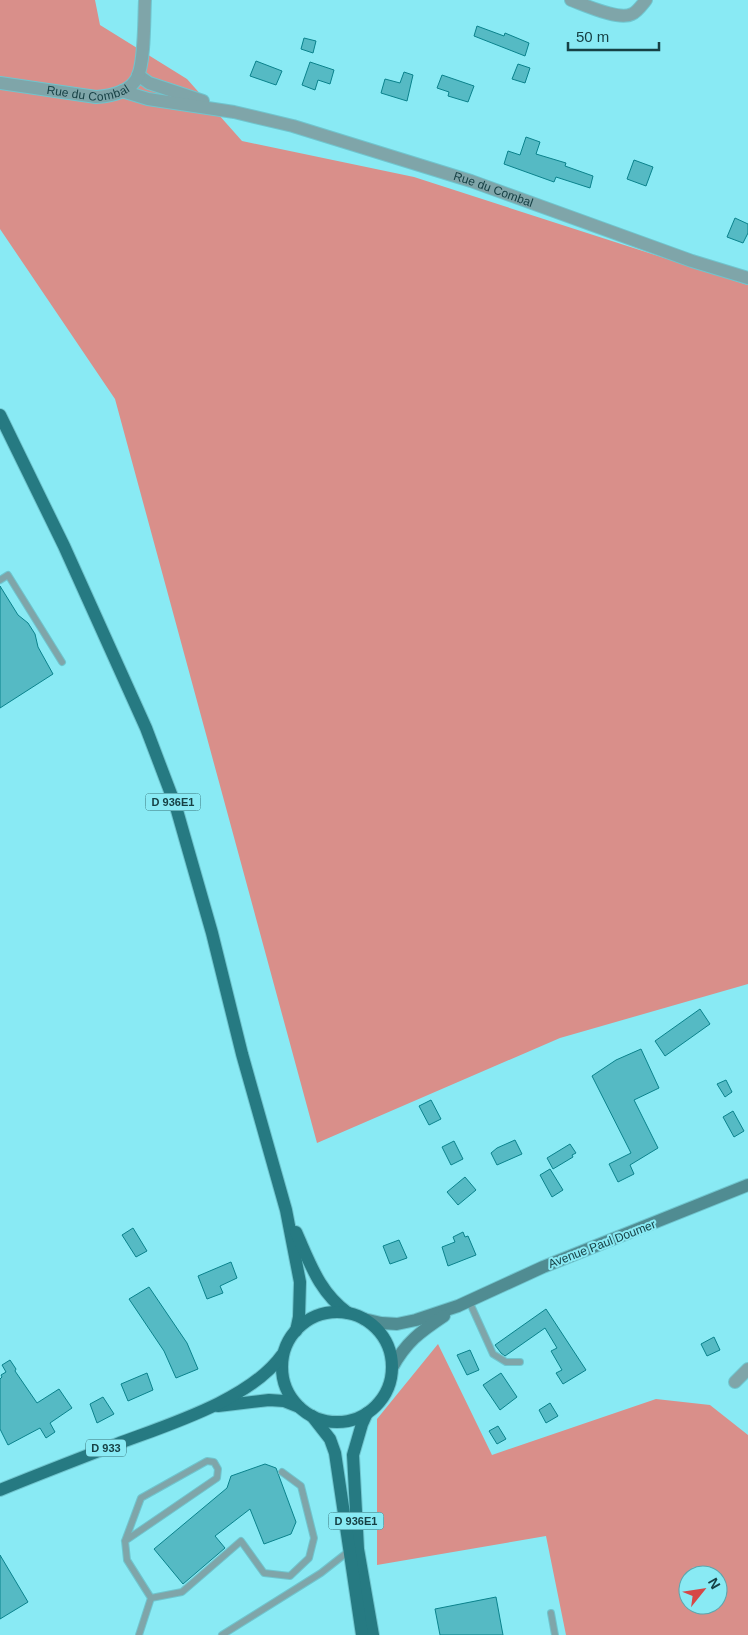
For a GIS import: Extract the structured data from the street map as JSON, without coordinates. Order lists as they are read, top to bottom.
{
  "streets": {
    "main road": ["D 936E1", "Avenue Paul Doumer", "D 933"],
    "street": ["Rue du Combal"]
  },
  "crossings": [
    ["D 936E1", "D 933"]
  ],
  "scale_bar": "50 m",
  "north": "top right"
}
